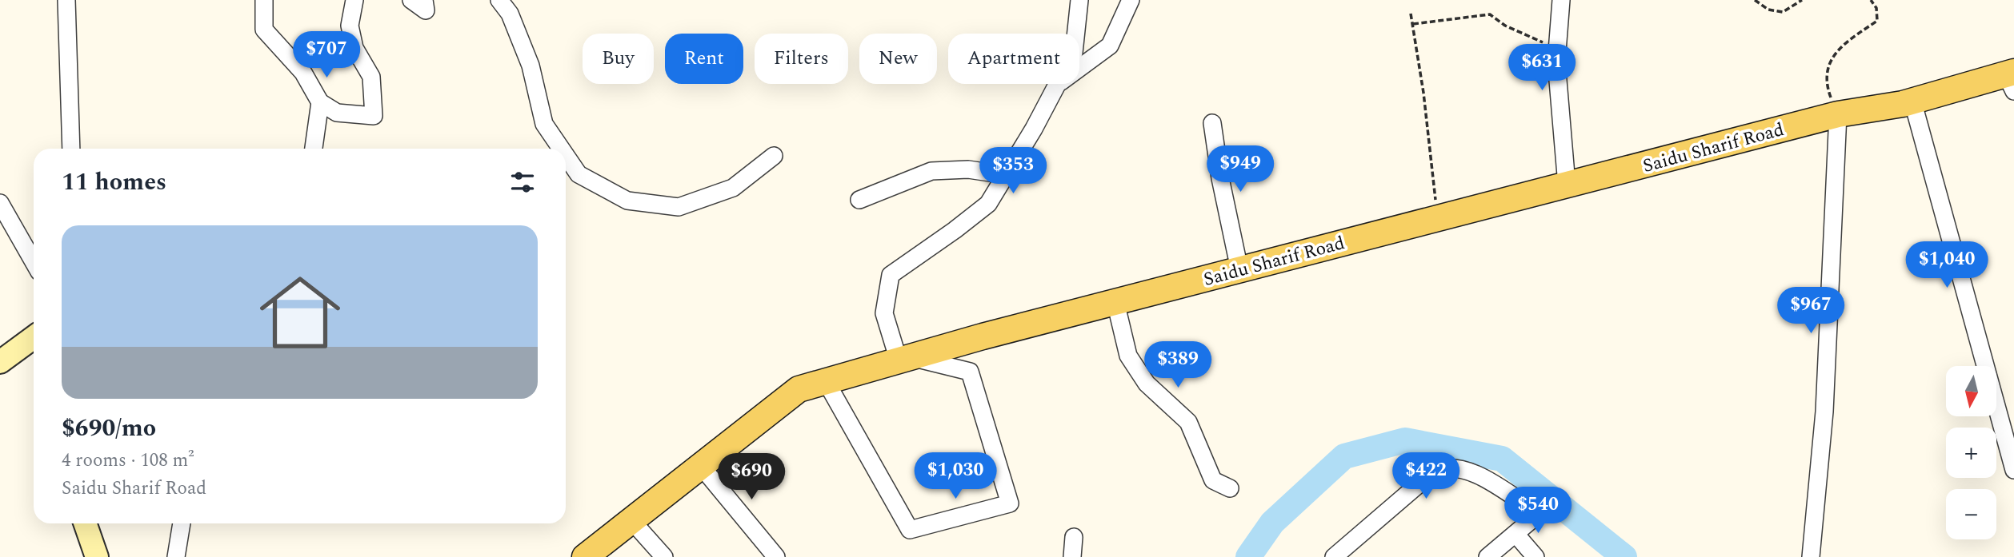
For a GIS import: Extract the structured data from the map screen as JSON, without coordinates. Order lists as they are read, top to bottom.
{
  "streets": {
    "main road": ["Saidu Sharif Road"]
  },
  "north": "bottom",
  "page": {
    "price": [
      "$707",
      "$631",
      "$949",
      "$353",
      "$1,040",
      "$967",
      "$389",
      "$1,030",
      "$422",
      "$690",
      "$540"
    ],
    "chip": [
      "Buy",
      "Rent",
      "Filters",
      "New",
      "Apartment"
    ],
    "heading": "11 homes",
    "list": [
      {
        "name": "$690/mo",
        "note": "4 rooms · 108 m² · Saidu Sharif Road"
      }
    ],
    "map_buttons": ["+", "−"]
  }
}
